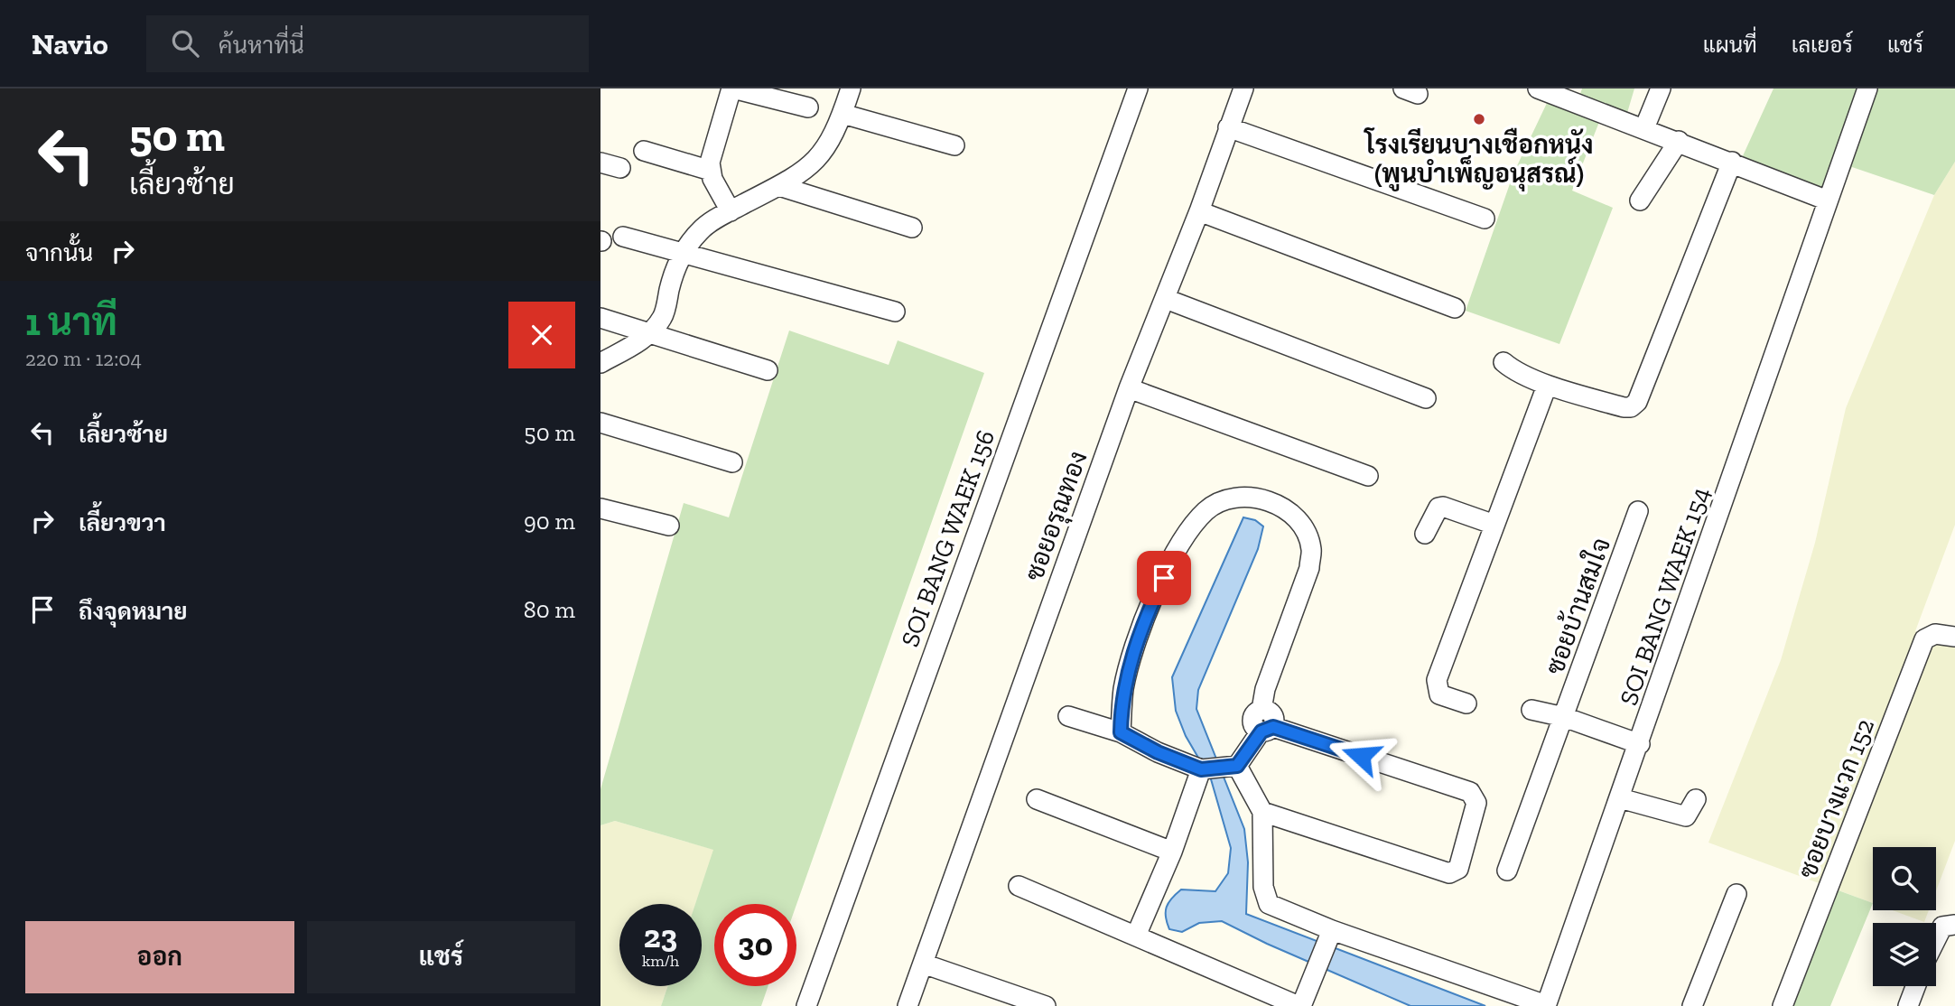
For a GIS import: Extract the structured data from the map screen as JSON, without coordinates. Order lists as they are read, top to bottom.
{
  "streets": {
    "street": [
      "ซอยอรุณทอง",
      "SOI BANG WAEK 156",
      "SOI BANG WAEK 154",
      "ซอยบ้านสมใจ",
      "ซอยบางแวก 152"
    ]
  },
  "places": ["โรงเรียนบางเชือกหนัง (พูนบำเพ็ญอนุสรณ์)"],
  "page": {
    "header": "Navio",
    "search": "ค้นหาที่นี่",
    "nav": ["แผนที่", "เลเยอร์", "แชร์"],
    "turn": ["50 m", "เลี้ยวซ้าย"],
    "then": "จากนั้น",
    "heading": ["1 นาที", "220 m · 12:04"],
    "list": [
      {
        "name": "เลี้ยวซ้าย",
        "value": "50 m"
      },
      {
        "name": "เลี้ยวขวา",
        "value": "90 m"
      },
      {
        "name": "ถึงจุดหมาย",
        "value": "80 m"
      }
    ],
    "speed": "23 km/h",
    "limit": "30",
    "buttons": ["ออก", "แชร์"]
  }
}
